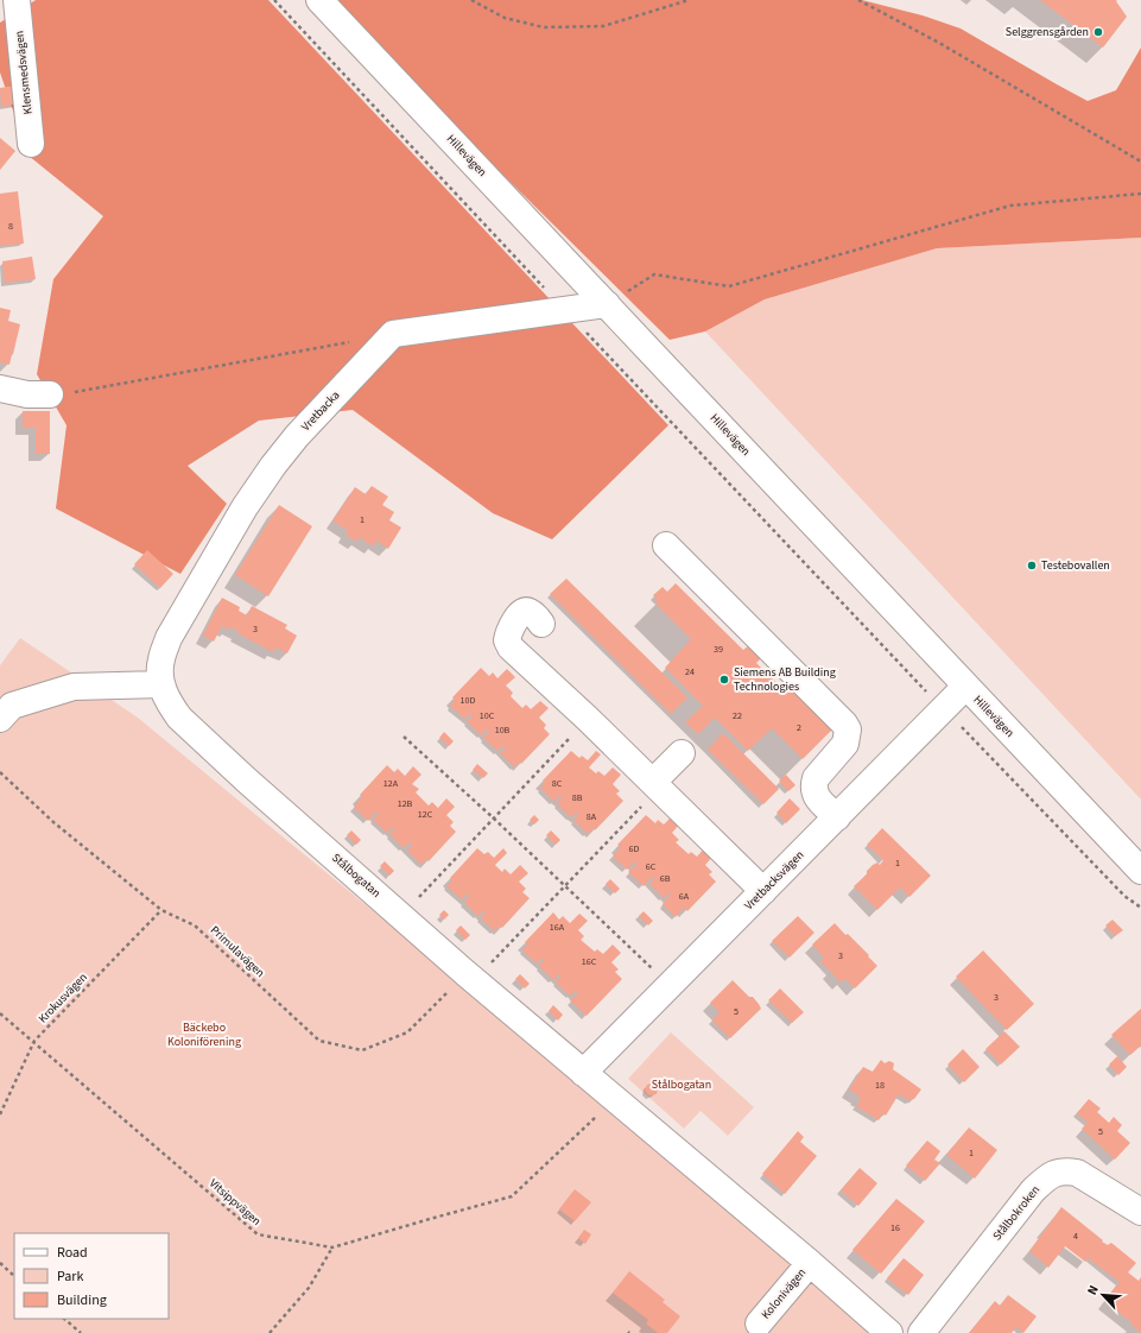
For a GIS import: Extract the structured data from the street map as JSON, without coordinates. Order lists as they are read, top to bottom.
{
  "streets": {
    "street": [
      "Klensmedsvägen",
      "Hillevägen",
      "Vretbacka",
      "Stålbogatan",
      "Vretbacksvägen",
      "Stålbokroken",
      "Kolonivägen"
    ],
    "path": ["Primulavägen", "Krokusvägen", "Vitsippvägen"]
  },
  "crossings": [
    ["Hillevägen", "Vretbacksvägen"],
    ["Vretbacka", "Stålbogatan"],
    ["Stålbogatan", "Vretbacksvägen"],
    ["Stålbogatan", "Primulavägen"],
    ["Stålbogatan", "Vitsippvägen"],
    ["Stålbogatan", "Kolonivägen"],
    ["Primulavägen", "Krokusvägen"],
    ["Krokusvägen", "Vitsippvägen"]
  ],
  "parks": ["Bäckebo Koloniförening", "Stålbogatan"],
  "places": ["Selggrensgården", "Testebovallen", "Siemens AB Building Technologies"],
  "house_numbers": [
    "8",
    "1",
    "3",
    "39",
    "24",
    "10D",
    "10C",
    "22",
    "2",
    "10B",
    "12A",
    "8C",
    "8B",
    "12B",
    "12C",
    "8A",
    "6D",
    "1",
    "6C",
    "6B",
    "6A",
    "16A",
    "3",
    "16C",
    "3",
    "5",
    "18",
    "5",
    "1",
    "16",
    "4"
  ],
  "legend": ["Road", "Park", "Building"],
  "north": "top left"
}
